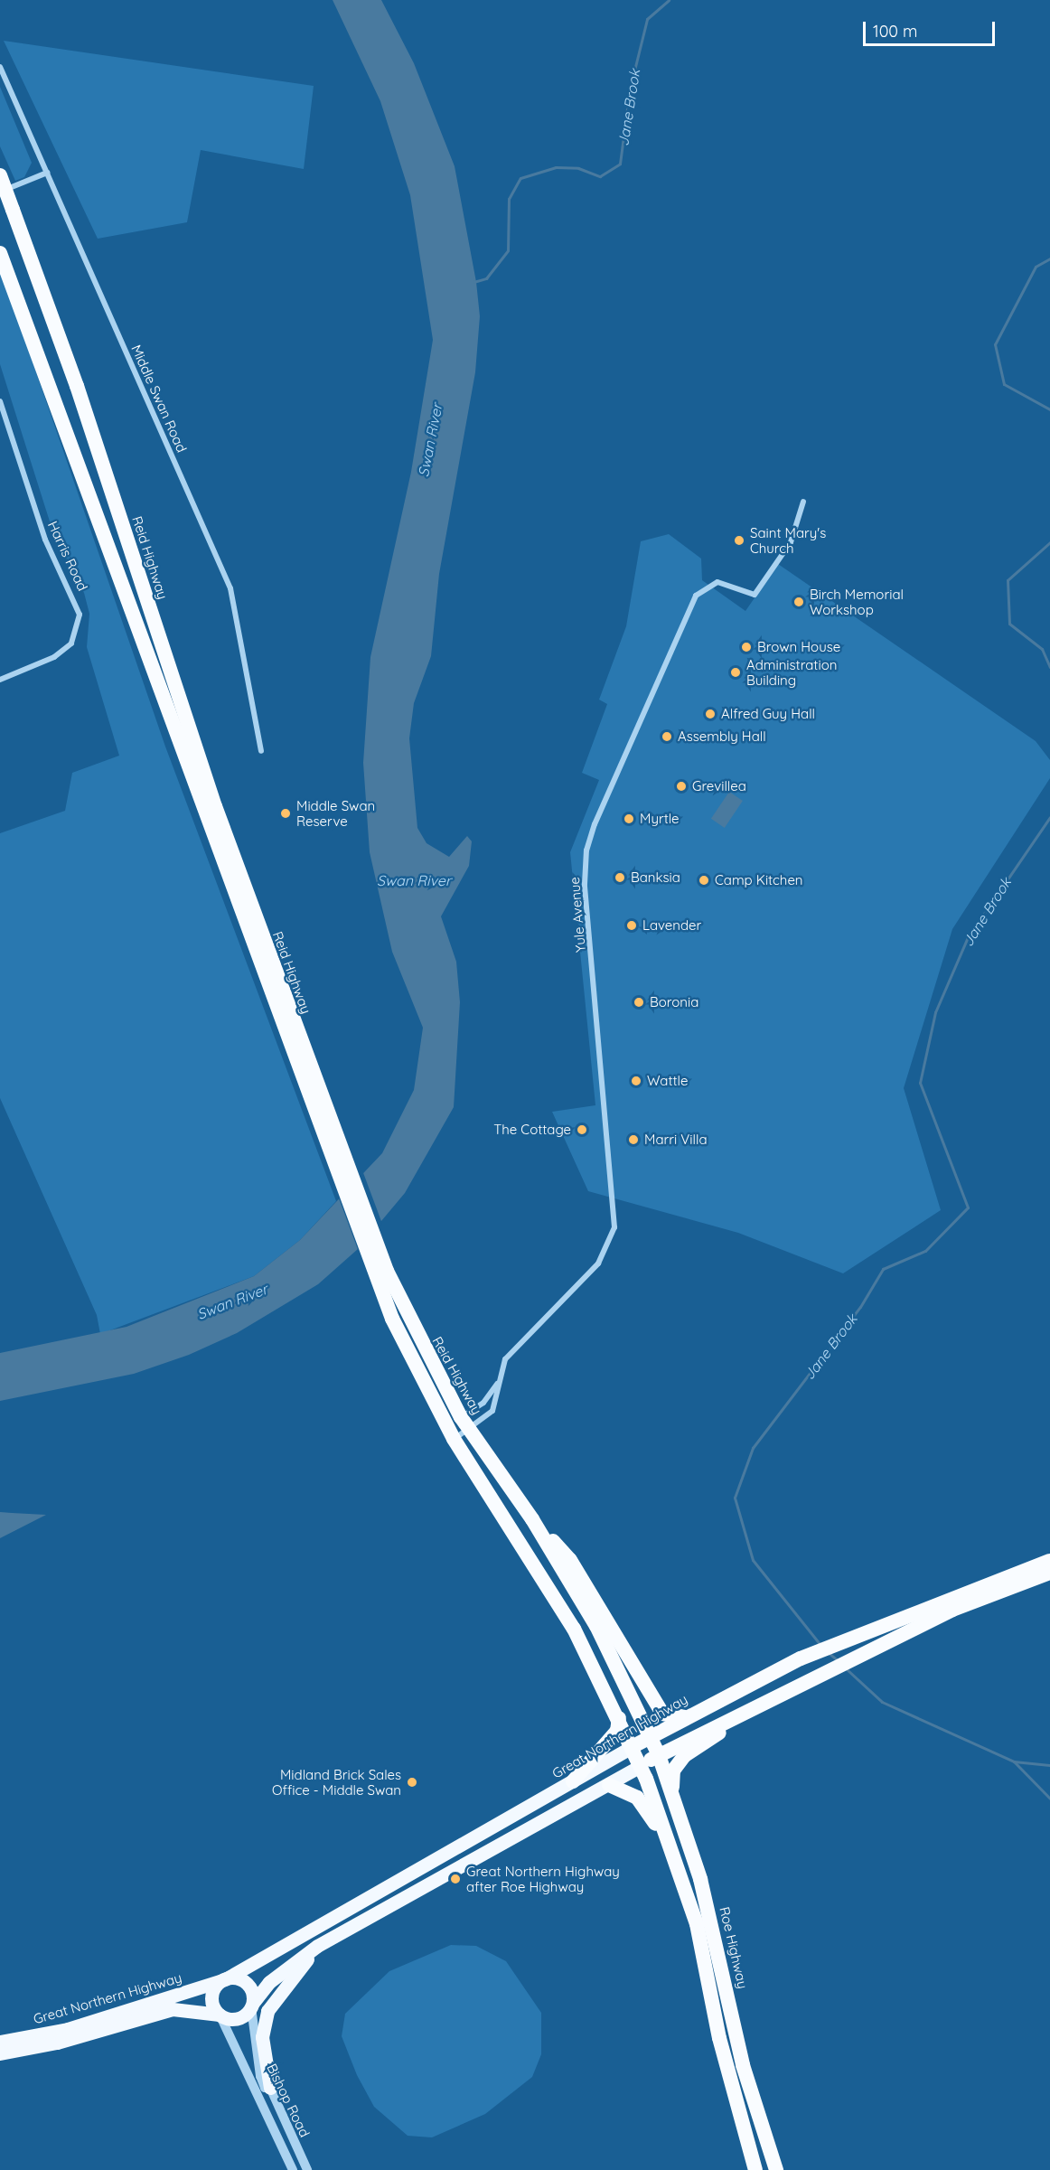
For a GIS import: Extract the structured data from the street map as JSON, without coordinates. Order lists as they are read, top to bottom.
{
  "streets": {
    "highway": ["Reid Highway", "Great Northern Highway", "Roe Highway"],
    "street": [
      "Middle Swan Road",
      "Harris Road",
      "Yule Avenue",
      "Bishop Road"
    ]
  },
  "crossings": [
    ["Reid Highway", "Yule Avenue"],
    ["Reid Highway", "Great Northern Highway"],
    ["Reid Highway", "Roe Highway"],
    ["Great Northern Highway", "Roe Highway"],
    ["Great Northern Highway", "Bishop Road"]
  ],
  "water": ["Jane Brook", "Swan River"],
  "places": [
    "Saint Mary's Church",
    "Birch Memorial Workshop",
    "Brown House",
    "Administration Building",
    "Alfred Guy Hall",
    "Assembly Hall",
    "Grevillea",
    "Middle Swan Reserve",
    "Myrtle",
    "Banksia",
    "Camp Kitchen",
    "Lavender",
    "Boronia",
    "Wattle",
    "The Cottage",
    "Marri Villa",
    "Midland Brick Sales Office - Middle Swan",
    "Great Northern Highway after Roe Highway"
  ],
  "scale_bar": "100 m"
}
